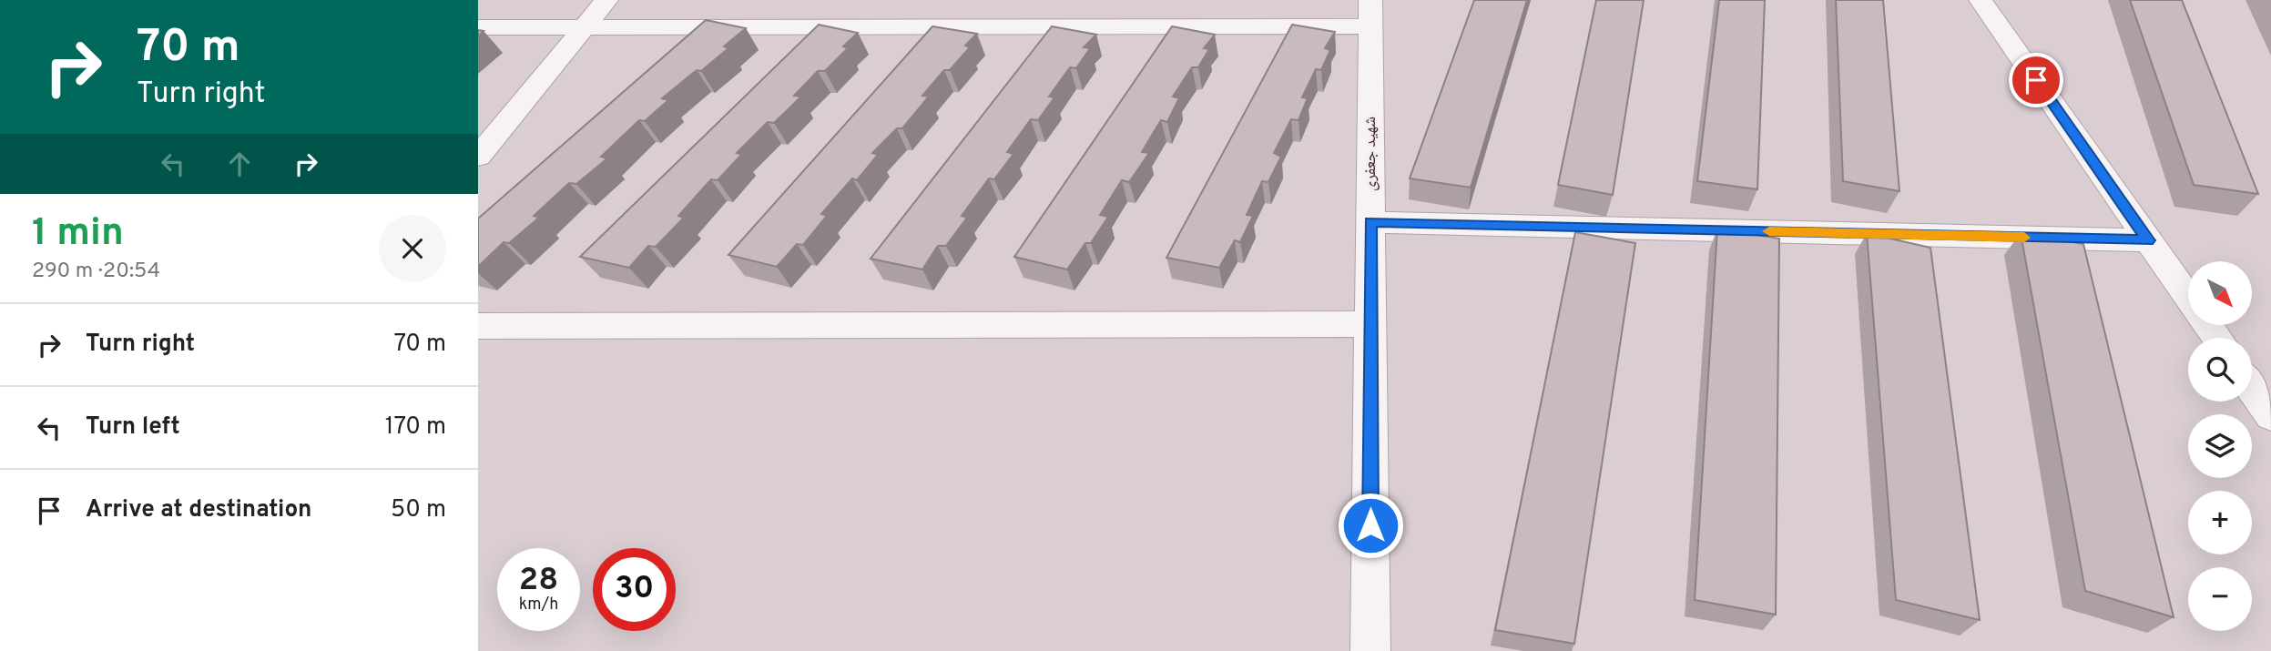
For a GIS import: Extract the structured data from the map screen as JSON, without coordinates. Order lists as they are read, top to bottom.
{
  "streets": {
    "street": ["شهید جعفری"]
  },
  "north": "bottom right",
  "page": {
    "turn": ["70 m", "Turn right"],
    "heading": ["1 min", "290 m · 20:54"],
    "map_buttons": ["+", "−"],
    "list": [
      {
        "name": "Turn right",
        "value": "70 m"
      },
      {
        "name": "Turn left",
        "value": "170 m"
      },
      {
        "name": "Arrive at destination",
        "value": "50 m"
      }
    ],
    "speed": "28 km/h",
    "limit": "30"
  }
}
